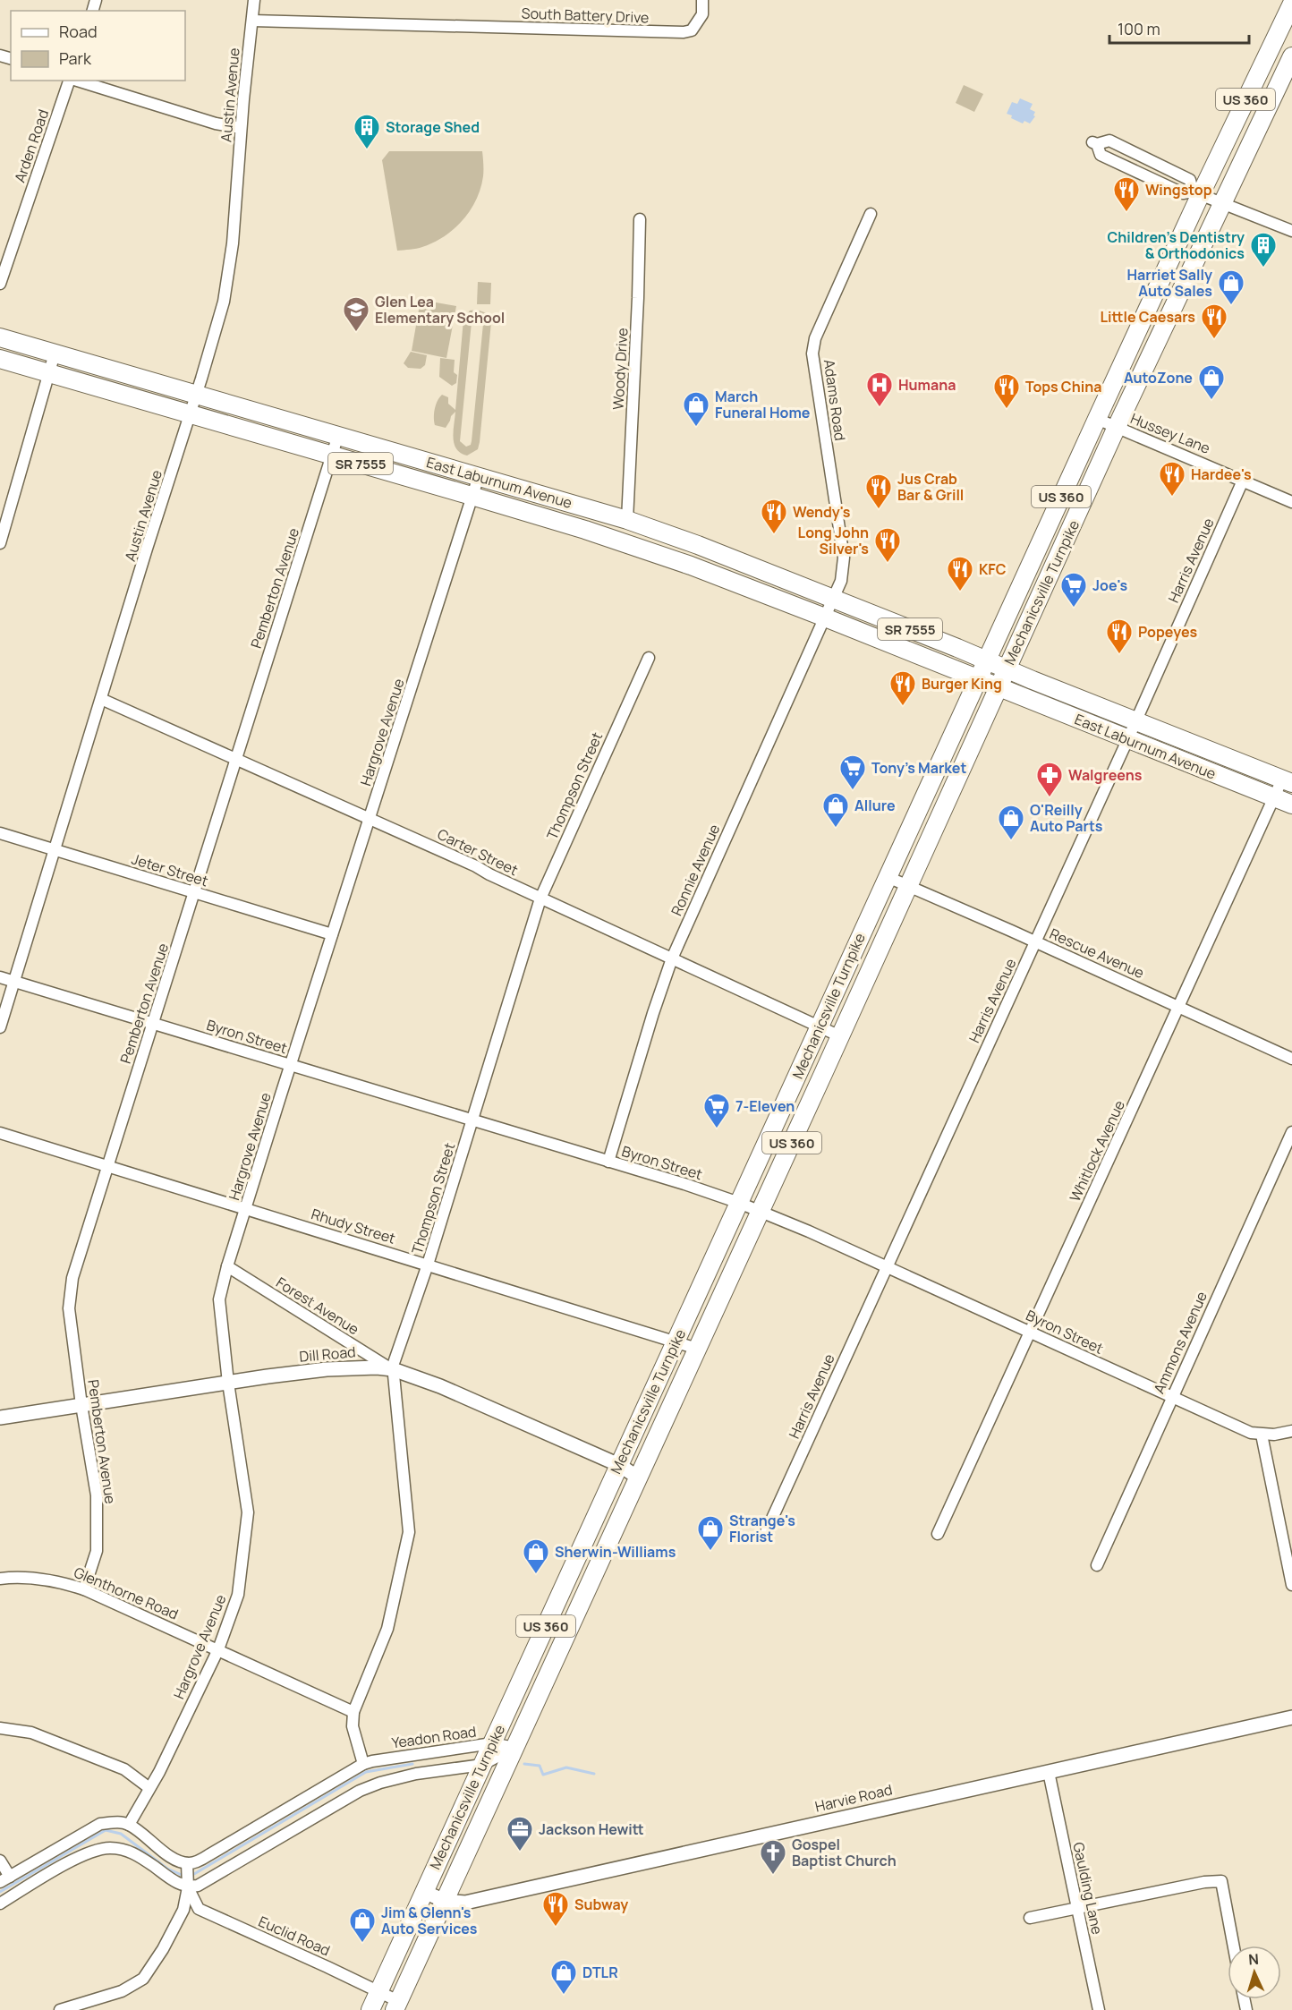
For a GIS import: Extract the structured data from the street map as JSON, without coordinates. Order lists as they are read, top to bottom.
{
  "streets": {
    "main road": [
      "US 360",
      "SR 7555",
      "East Laburnum Avenue",
      "Mechanicsville Turnpike"
    ],
    "street": [
      "South Battery Drive",
      "Austin Avenue",
      "Arden Road",
      "Woody Drive",
      "Adams Road",
      "Hussey Lane",
      "Harris Avenue",
      "Pemberton Avenue",
      "Hargrove Avenue",
      "Thompson Street",
      "Carter Street",
      "Jeter Street",
      "Ronnie Avenue",
      "Rescue Avenue",
      "Byron Street",
      "Whitlock Avenue",
      "Rhudy Street",
      "Forest Avenue",
      "Ammons Avenue",
      "Dill Road",
      "Glenthorne Road",
      "Yeadon Road",
      "Harvie Road",
      "Gaulding Lane",
      "Euclid Road"
    ]
  },
  "crossings": [
    ["South Battery Drive", "Austin Avenue"],
    ["Austin Avenue", "East Laburnum Avenue"],
    ["Austin Avenue", "Carter Street"],
    ["Austin Avenue", "Jeter Street"],
    ["Austin Avenue", "Byron Street"],
    ["Woody Drive", "East Laburnum Avenue"],
    ["Adams Road", "East Laburnum Avenue"],
    ["Adams Road", "Ronnie Avenue"],
    ["Hussey Lane", "Harris Avenue"],
    ["Hussey Lane", "Mechanicsville Turnpike"],
    ["East Laburnum Avenue", "Harris Avenue"],
    ["East Laburnum Avenue", "Pemberton Avenue"],
    ["East Laburnum Avenue", "Mechanicsville Turnpike"],
    ["East Laburnum Avenue", "Hargrove Avenue"],
    ["East Laburnum Avenue", "Ronnie Avenue"],
    ["East Laburnum Avenue", "Whitlock Avenue"],
    ["Harris Avenue", "Rescue Avenue"],
    ["Harris Avenue", "Byron Street"],
    ["Pemberton Avenue", "Carter Street"],
    ["Pemberton Avenue", "Jeter Street"],
    ["Pemberton Avenue", "Byron Street"],
    ["Pemberton Avenue", "Rhudy Street"],
    ["Pemberton Avenue", "Dill Road"],
    ["Pemberton Avenue", "Glenthorne Road"],
    ["Mechanicsville Turnpike", "Carter Street"],
    ["Mechanicsville Turnpike", "Rescue Avenue"],
    ["Mechanicsville Turnpike", "Byron Street"],
    ["Mechanicsville Turnpike", "Rhudy Street"],
    ["Mechanicsville Turnpike", "Dill Road"],
    ["Mechanicsville Turnpike", "Yeadon Road"],
    ["Mechanicsville Turnpike", "Harvie Road"],
    ["Mechanicsville Turnpike", "Euclid Road"],
    ["Hargrove Avenue", "Carter Street"],
    ["Hargrove Avenue", "Jeter Street"],
    ["Hargrove Avenue", "Byron Street"],
    ["Hargrove Avenue", "Rhudy Street"],
    ["Hargrove Avenue", "Forest Avenue"],
    ["Hargrove Avenue", "Dill Road"],
    ["Hargrove Avenue", "Glenthorne Road"],
    ["Thompson Street", "Carter Street"],
    ["Thompson Street", "Byron Street"],
    ["Thompson Street", "Rhudy Street"],
    ["Thompson Street", "Forest Avenue"],
    ["Thompson Street", "Dill Road"],
    ["Thompson Street", "Glenthorne Road"],
    ["Thompson Street", "Yeadon Road"],
    ["Carter Street", "Ronnie Avenue"],
    ["Ronnie Avenue", "Byron Street"],
    ["Rescue Avenue", "Whitlock Avenue"],
    ["Byron Street", "Whitlock Avenue"],
    ["Byron Street", "Ammons Avenue"],
    ["Forest Avenue", "Dill Road"],
    ["Harvie Road", "Gaulding Lane"]
  ],
  "places": {
    "building": ["Storage Shed", "Children's Dentistry & Orthodonics"],
    "restaurant": [
      "Wingstop",
      "Little Caesars",
      "Tops China",
      "Hardee's",
      "Jus Crab Bar & Grill",
      "Wendy's",
      "Long John Silver's",
      "KFC",
      "Popeyes",
      "Burger King",
      "Subway"
    ],
    "shop": [
      "Harriet Sally Auto Sales",
      "AutoZone",
      "March Funeral Home",
      "Allure",
      "O'Reilly Auto Parts",
      "Strange's Florist",
      "Sherwin-Williams",
      "Jim & Glenn's Auto Services",
      "DTLR"
    ],
    "school or university": ["Glen Lea Elementary School"],
    "hospital": ["Humana"],
    "supermarket": ["Joe's", "Tony's Market", "7-Eleven"],
    "pharmacy": ["Walgreens"],
    "office": ["Jackson Hewitt"],
    "church": ["Gospel Baptist Church"]
  },
  "legend": ["Road", "Park"],
  "scale_bar": "100 m",
  "north": "top"
}
